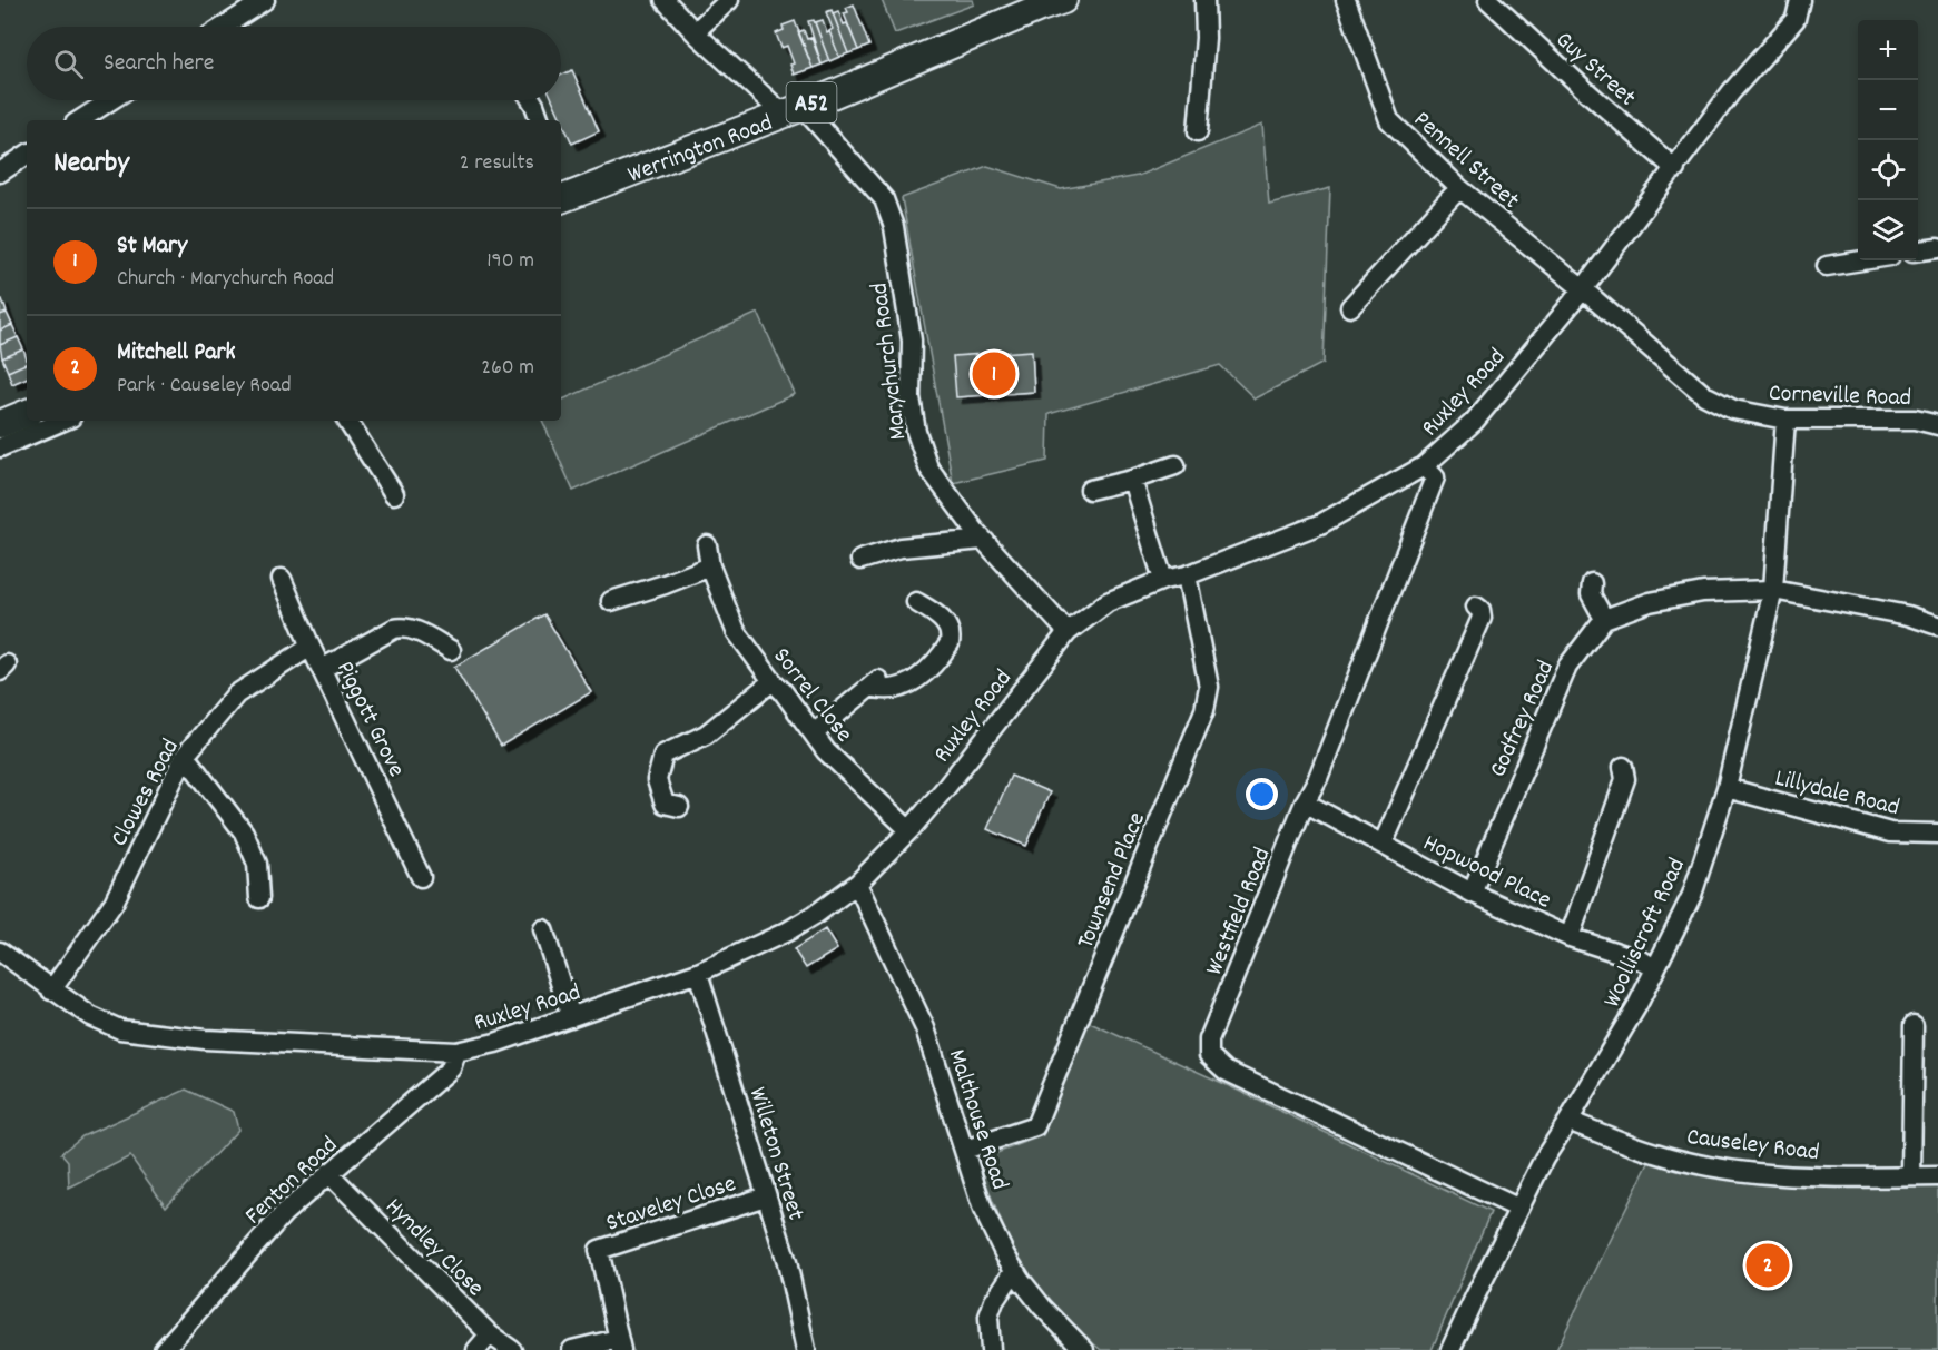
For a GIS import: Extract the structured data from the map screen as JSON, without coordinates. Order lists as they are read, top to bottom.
{
  "streets": {
    "highway": ["A52", "Werrington Road"],
    "street": [
      "Guy Street",
      "Pennell Street",
      "Marychurch Road",
      "Ruxley Road",
      "Corneville Road",
      "Sorrel Close",
      "Piggott Grove",
      "Godfrey Road",
      "Lillydale Road",
      "Clowes Road",
      "Hopwood Place",
      "Townsend Place",
      "Westfield Road",
      "Woolliscroft Road",
      "Malthouse Road",
      "Causeley Road",
      "Willeton Street",
      "Fenton Road",
      "Staveley Close",
      "Hyndley Close"
    ]
  },
  "crossings": [
    ["Guy Street", "Ruxley Road"],
    ["Werrington Road", "Marychurch Road"],
    ["Pennell Street", "Ruxley Road"],
    ["Pennell Street", "Corneville Road"],
    ["Marychurch Road", "Ruxley Road"],
    ["Ruxley Road", "Corneville Road"],
    ["Ruxley Road", "Sorrel Close"],
    ["Ruxley Road", "Clowes Road"],
    ["Ruxley Road", "Townsend Place"],
    ["Ruxley Road", "Westfield Road"],
    ["Ruxley Road", "Malthouse Road"],
    ["Ruxley Road", "Willeton Street"],
    ["Ruxley Road", "Fenton Road"],
    ["Corneville Road", "Woolliscroft Road"],
    ["Piggott Grove", "Clowes Road"],
    ["Godfrey Road", "Hopwood Place"],
    ["Lillydale Road", "Woolliscroft Road"],
    ["Hopwood Place", "Westfield Road"],
    ["Hopwood Place", "Woolliscroft Road"],
    ["Townsend Place", "Malthouse Road"],
    ["Westfield Road", "Woolliscroft Road"],
    ["Woolliscroft Road", "Causeley Road"],
    ["Willeton Street", "Staveley Close"],
    ["Fenton Road", "Hyndley Close"]
  ],
  "page": {
    "map_buttons": ["+", "−"],
    "search": "Search here",
    "heading": ["Nearby", "2 results"],
    "list": [
      {
        "mark": "1",
        "name": "St Mary",
        "note": "Church · Marychurch Road",
        "value": "190 m"
      },
      {
        "mark": "2",
        "name": "Mitchell Park",
        "note": "Park · Causeley Road",
        "value": "260 m"
      }
    ],
    "pins": ["1", "2"]
  }
}
